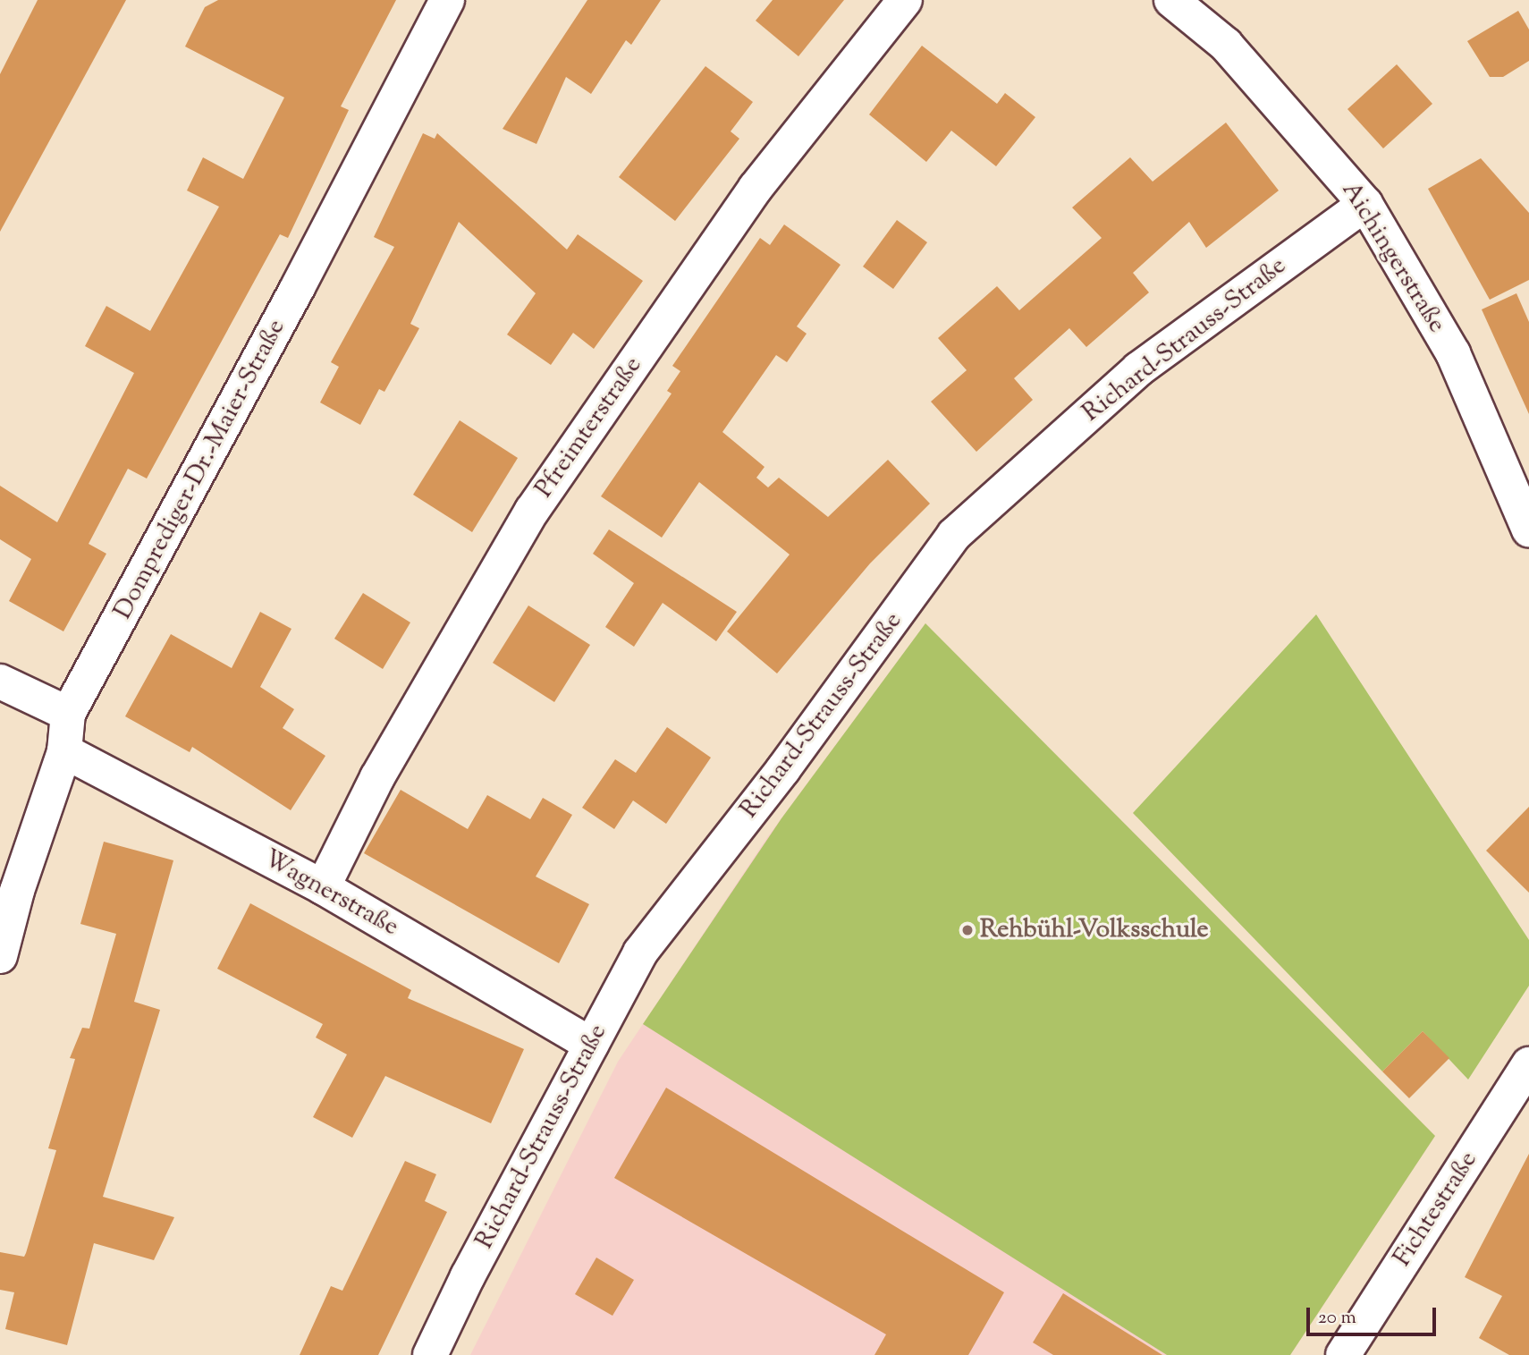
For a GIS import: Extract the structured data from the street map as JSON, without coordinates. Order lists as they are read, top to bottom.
{
  "streets": {
    "street": [
      "Aichingerstraße",
      "Richard-Strauss-Straße",
      "Pfreimterstraße",
      "Domprediger-Dr.-Maier-Straße",
      "Wagnerstraße",
      "Fichtestraße"
    ]
  },
  "crossings": [
    ["Aichingerstraße", "Richard-Strauss-Straße"],
    ["Richard-Strauss-Straße", "Wagnerstraße"],
    ["Pfreimterstraße", "Wagnerstraße"],
    ["Domprediger-Dr.-Maier-Straße", "Wagnerstraße"]
  ],
  "places": ["Rehbühl-Volksschule"],
  "scale_bar": "20 m"
}
